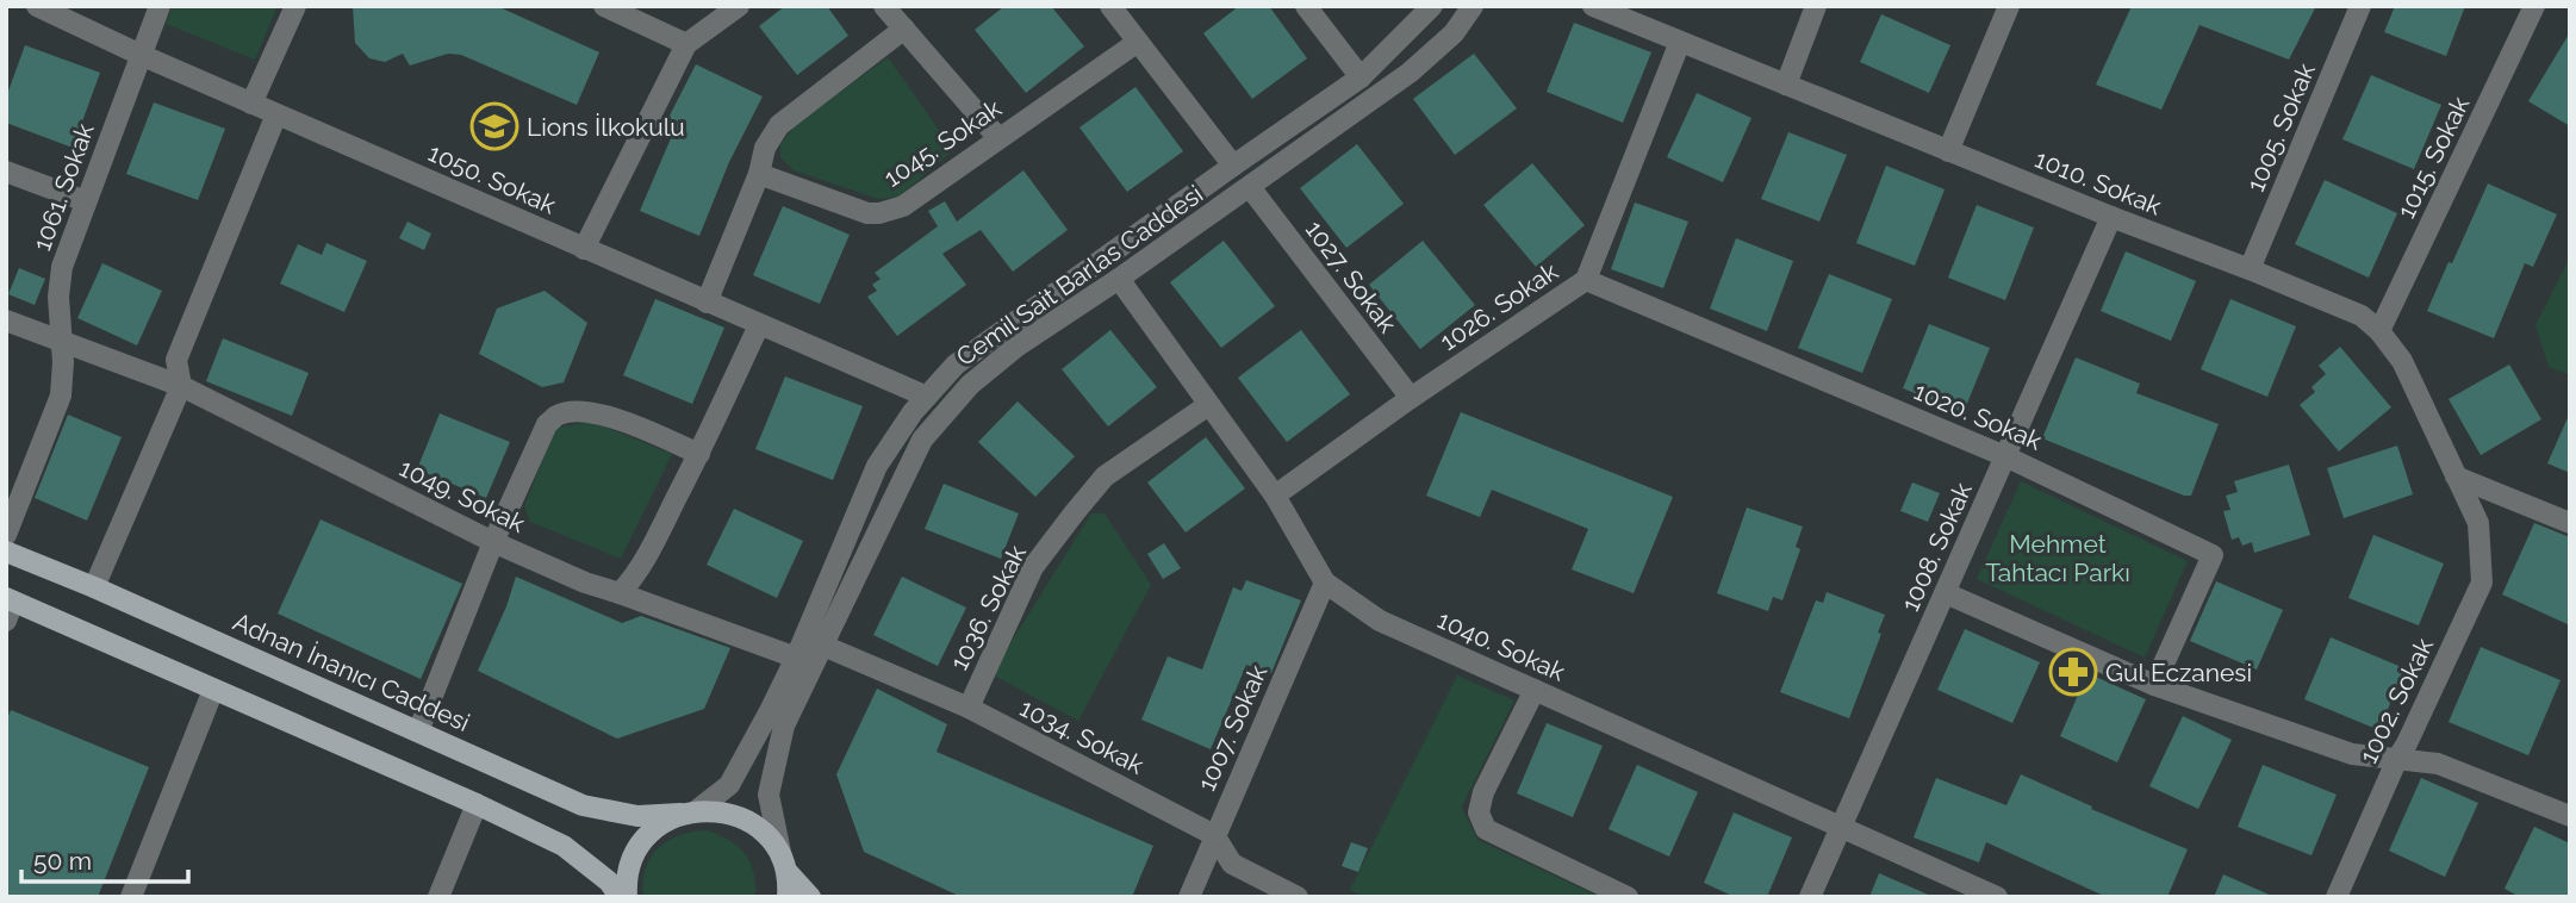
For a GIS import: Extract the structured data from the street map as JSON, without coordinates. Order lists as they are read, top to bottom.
{
  "streets": {
    "main road": ["Adnan İnanıcı Caddesi"],
    "street": [
      "1005. Sokak",
      "1045. Sokak",
      "1015. Sokak",
      "1050. Sokak",
      "1010. Sokak",
      "1061. Sokak",
      "Cemil Sait Barlas Caddesi",
      "1027. Sokak",
      "1026. Sokak",
      "1020. Sokak",
      "1049. Sokak",
      "1008. Sokak",
      "1036. Sokak",
      "1040. Sokak",
      "1002. Sokak",
      "1007. Sokak",
      "1034. Sokak"
    ]
  },
  "crossings": [
    ["1005. Sokak", "1010. Sokak"],
    ["1015. Sokak", "1010. Sokak"],
    ["1050. Sokak", "1061. Sokak"],
    ["1050. Sokak", "Cemil Sait Barlas Caddesi"],
    ["1010. Sokak", "1026. Sokak"],
    ["1010. Sokak", "1008. Sokak"],
    ["1010. Sokak", "1002. Sokak"],
    ["1061. Sokak", "1049. Sokak"],
    ["Cemil Sait Barlas Caddesi", "1027. Sokak"],
    ["Cemil Sait Barlas Caddesi", "1049. Sokak"],
    ["Cemil Sait Barlas Caddesi", "1040. Sokak"],
    ["Cemil Sait Barlas Caddesi", "Adnan İnanıcı Caddesi"],
    ["Cemil Sait Barlas Caddesi", "1034. Sokak"],
    ["1027. Sokak", "1026. Sokak"],
    ["1026. Sokak", "1020. Sokak"],
    ["1026. Sokak", "1040. Sokak"],
    ["1020. Sokak", "1008. Sokak"],
    ["1008. Sokak", "1040. Sokak"],
    ["1036. Sokak", "1040. Sokak"],
    ["1036. Sokak", "1034. Sokak"],
    ["1040. Sokak", "1007. Sokak"],
    ["1007. Sokak", "1034. Sokak"]
  ],
  "parks": ["Mehmet Tahtacı Parkı"],
  "places": {
    "school or university": ["Lions İlkokulu"],
    "pharmacy": ["Gul Eczanesi"]
  },
  "scale_bar": "50 m"
}
